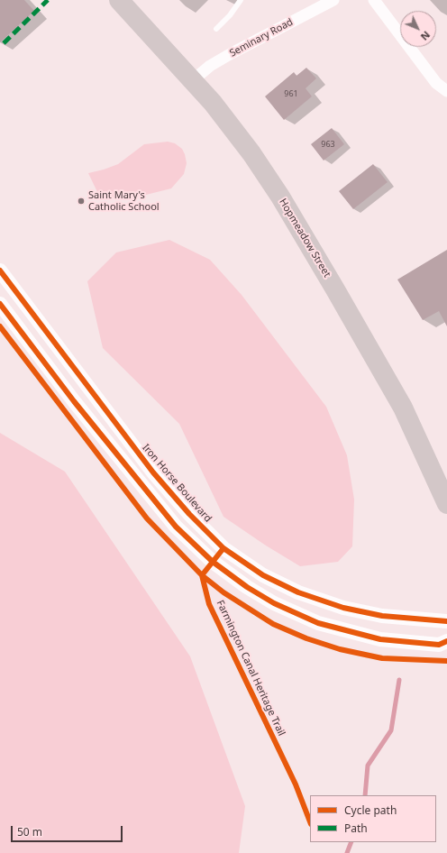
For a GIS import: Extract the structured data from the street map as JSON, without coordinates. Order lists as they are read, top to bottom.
{
  "streets": {
    "highway": ["Hopmeadow Street"],
    "street": ["Seminary Road", "Iron Horse Boulevard"],
    "cycle path": ["Farmington Canal Heritage Trail"]
  },
  "crossings": [
    ["Seminary Road", "Hopmeadow Street"]
  ],
  "places": ["Saint Mary's Catholic School"],
  "house_numbers": ["961", "963"],
  "legend": ["Cycle path", "Path"],
  "scale_bar": "50 m",
  "north": "bottom right"
}
